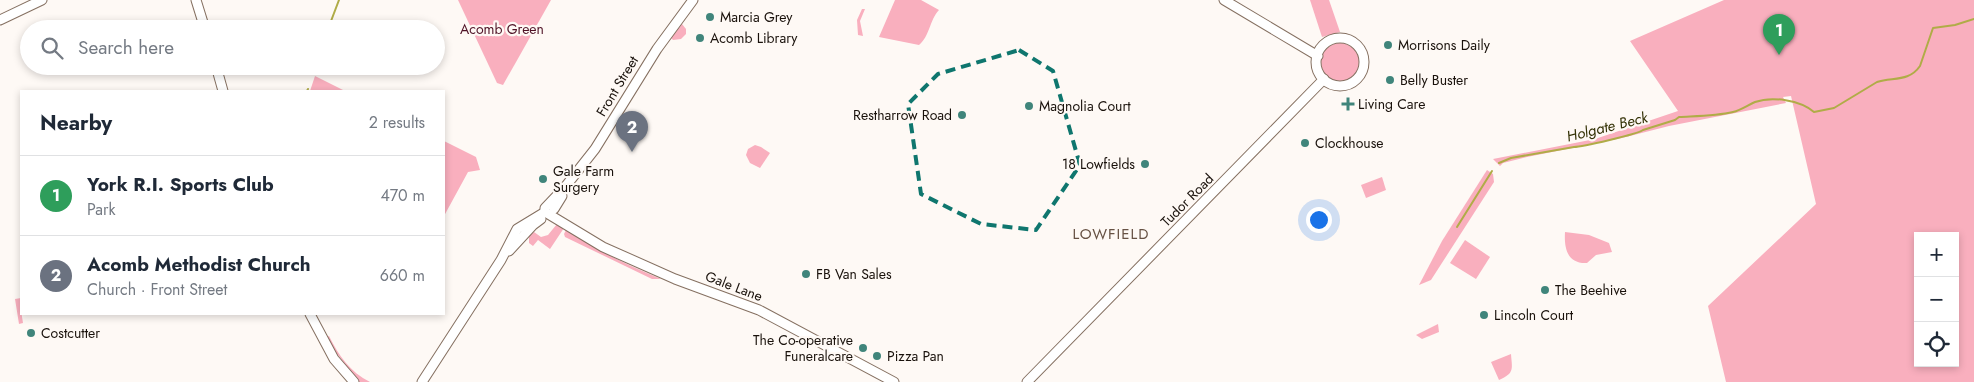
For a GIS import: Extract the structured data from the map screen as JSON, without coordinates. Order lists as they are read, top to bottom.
{
  "streets": {
    "street": ["Front Street", "Tudor Road", "Gale Lane"]
  },
  "crossings": [
    ["Front Street", "Gale Lane"]
  ],
  "districts": ["LOWFIELD"],
  "water": ["Holgate Beck"],
  "parks": ["Acomb Green"],
  "places": {
    "other": [
      "Marcia Grey",
      "Acomb Library",
      "Morrisons Daily",
      "Belly Buster",
      "Magnolia Court",
      "Restharrow Road",
      "Clockhouse",
      "18 Lowfields",
      "Gale Farm Surgery",
      "FB Van Sales",
      "The Beehive",
      "Lincoln Court",
      "Costcutter",
      "The Co-operative Funeralcare",
      "Pizza Pan"
    ],
    "health": ["Living Care"]
  },
  "page": {
    "pins": ["1", "2"],
    "search": "Search here",
    "heading": ["Nearby", "2 results"],
    "list": [
      {
        "mark": "1",
        "name": "York R.I. Sports Club",
        "note": "Park",
        "value": "470 m"
      },
      {
        "mark": "2",
        "name": "Acomb Methodist Church",
        "note": "Church · Front Street",
        "value": "660 m"
      }
    ],
    "map_buttons": ["+", "−"]
  }
}
